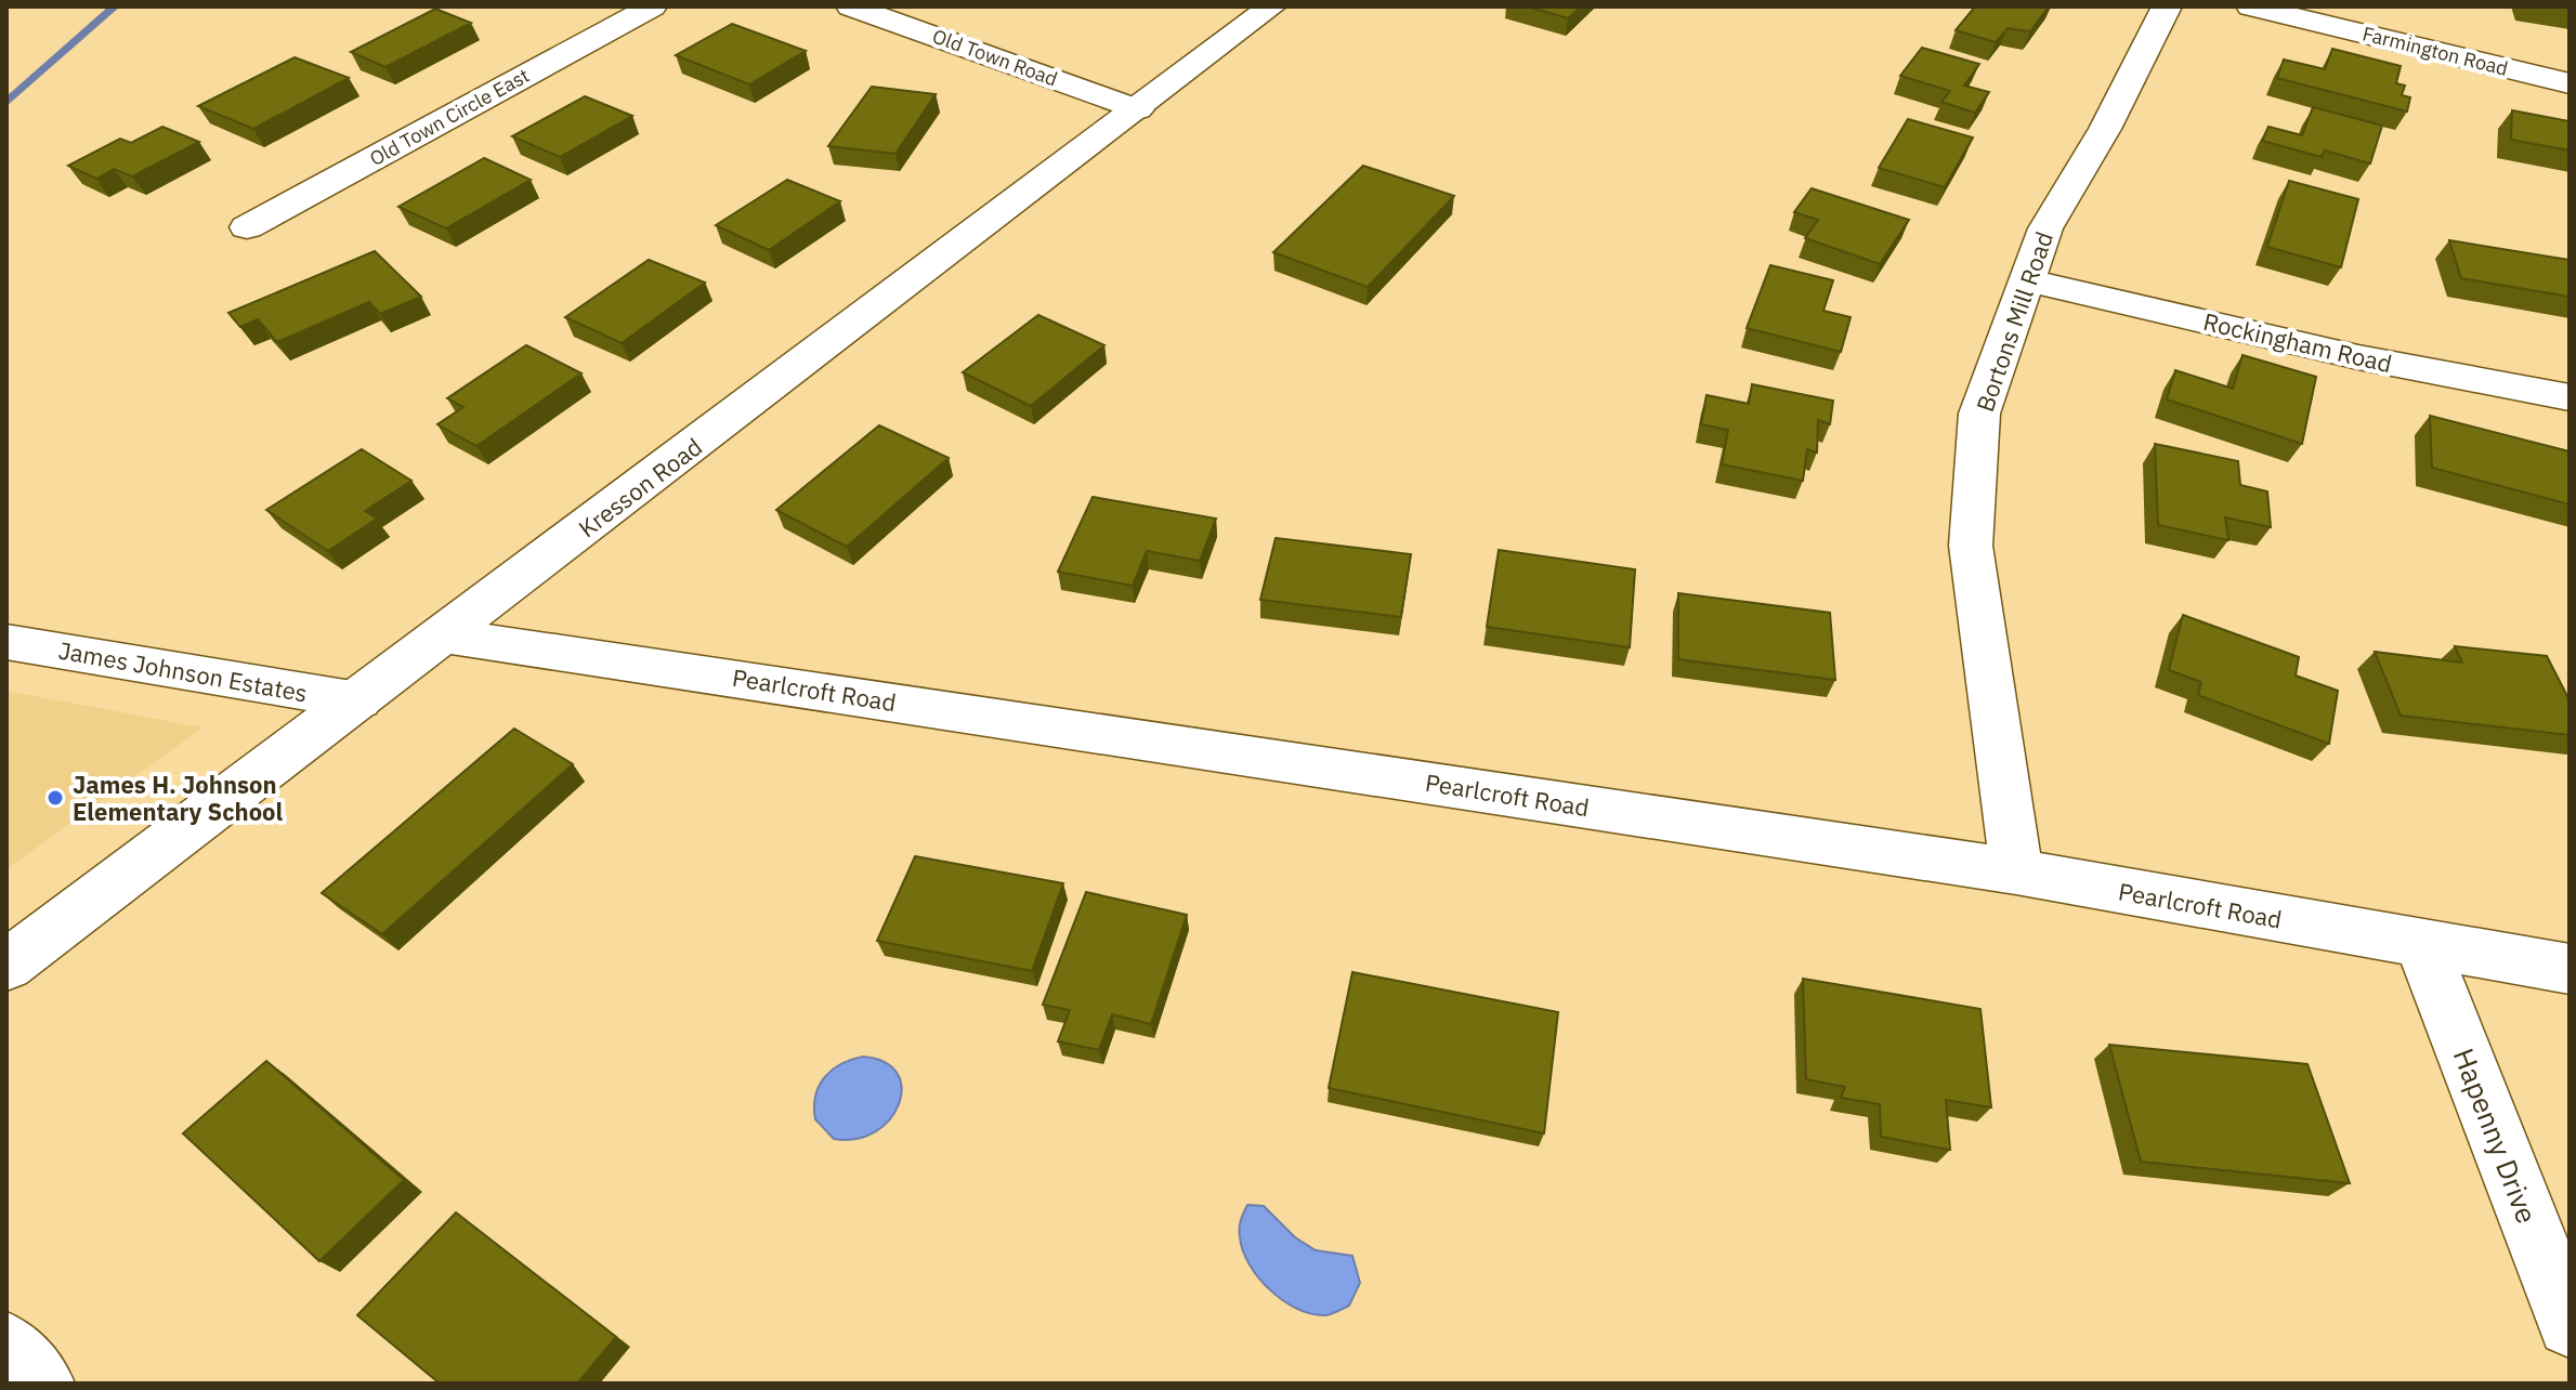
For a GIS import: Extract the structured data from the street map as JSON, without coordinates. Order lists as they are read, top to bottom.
{
  "streets": {
    "street": [
      "Farmington Road",
      "Old Town Road",
      "Old Town Circle East",
      "Bortons Mill Road",
      "Rockingham Road",
      "Kresson Road",
      "James Johnson Estates",
      "Pearlcroft Road",
      "Hapenny Drive"
    ]
  },
  "crossings": [
    ["Old Town Road", "Kresson Road"],
    ["Bortons Mill Road", "Rockingham Road"],
    ["Bortons Mill Road", "Pearlcroft Road"],
    ["Kresson Road", "James Johnson Estates"],
    ["Kresson Road", "Pearlcroft Road"],
    ["Pearlcroft Road", "Hapenny Drive"]
  ],
  "places": ["James H. Johnson Elementary School"]
}
